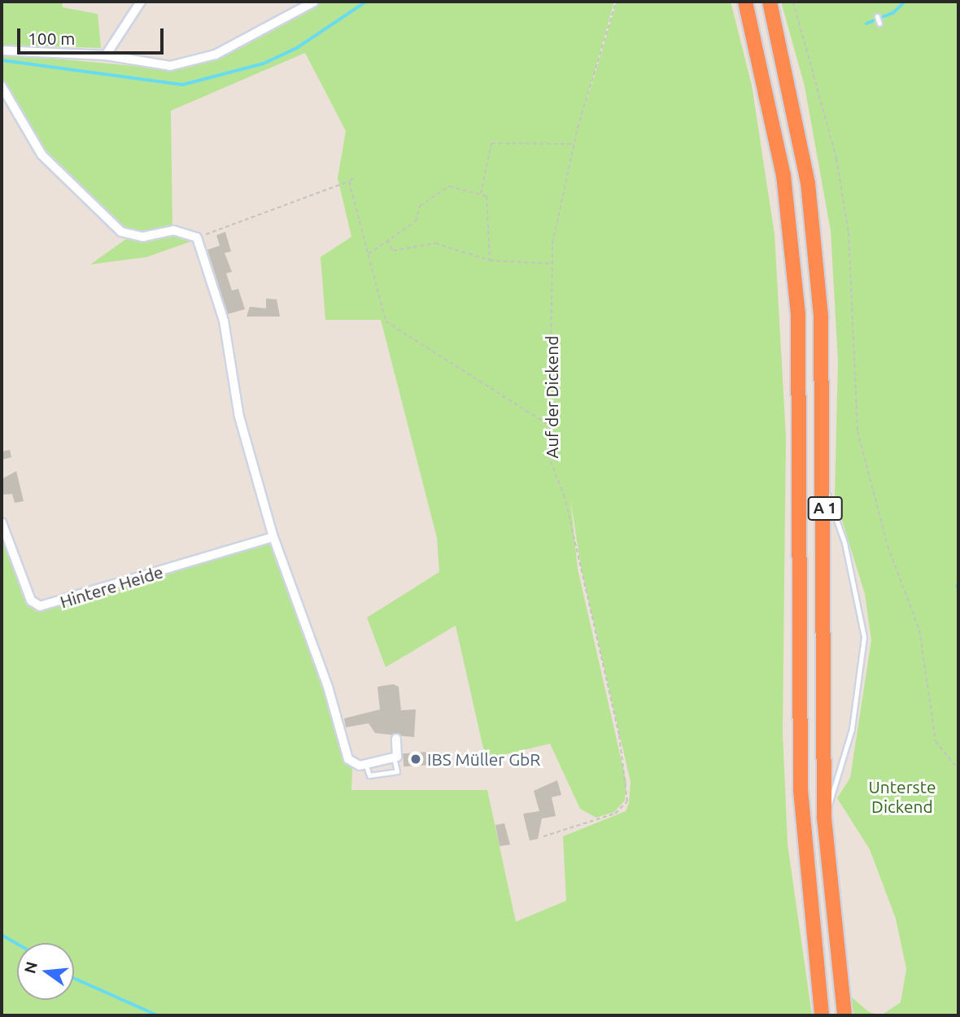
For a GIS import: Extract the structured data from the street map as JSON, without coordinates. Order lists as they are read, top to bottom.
{
  "streets": {
    "highway": ["A 1"],
    "street": ["Hintere Heide"],
    "path": ["Auf der Dickend"]
  },
  "parks": ["Unterste Dickend"],
  "places": ["IBS Müller GbR"],
  "scale_bar": "100 m",
  "north": "left"
}
